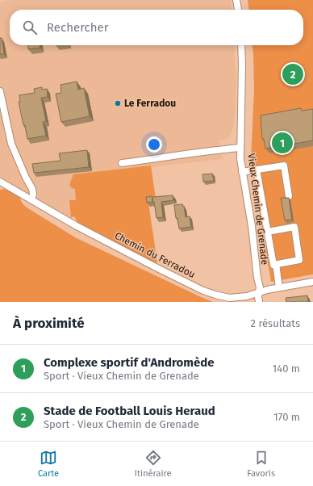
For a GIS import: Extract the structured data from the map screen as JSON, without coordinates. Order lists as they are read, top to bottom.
{
  "streets": {
    "street": ["Vieux Chemin de Grenade", "Chemin du Ferradou"]
  },
  "crossings": [
    ["Vieux Chemin de Grenade", "Chemin du Ferradou"]
  ],
  "places": ["Le Ferradou"],
  "page": {
    "search": "Rechercher",
    "pins": ["2", "1"],
    "heading": ["À proximité", "2 résultats"],
    "list": [
      {
        "mark": "1",
        "name": "Complexe sportif d'Andromède",
        "note": "Sport · Vieux Chemin de Grenade",
        "value": "140 m"
      },
      {
        "mark": "2",
        "name": "Stade de Football Louis Heraud",
        "note": "Sport · Vieux Chemin de Grenade",
        "value": "170 m"
      }
    ],
    "nav": ["Carte", "Itinéraire", "Favoris"]
  }
}
